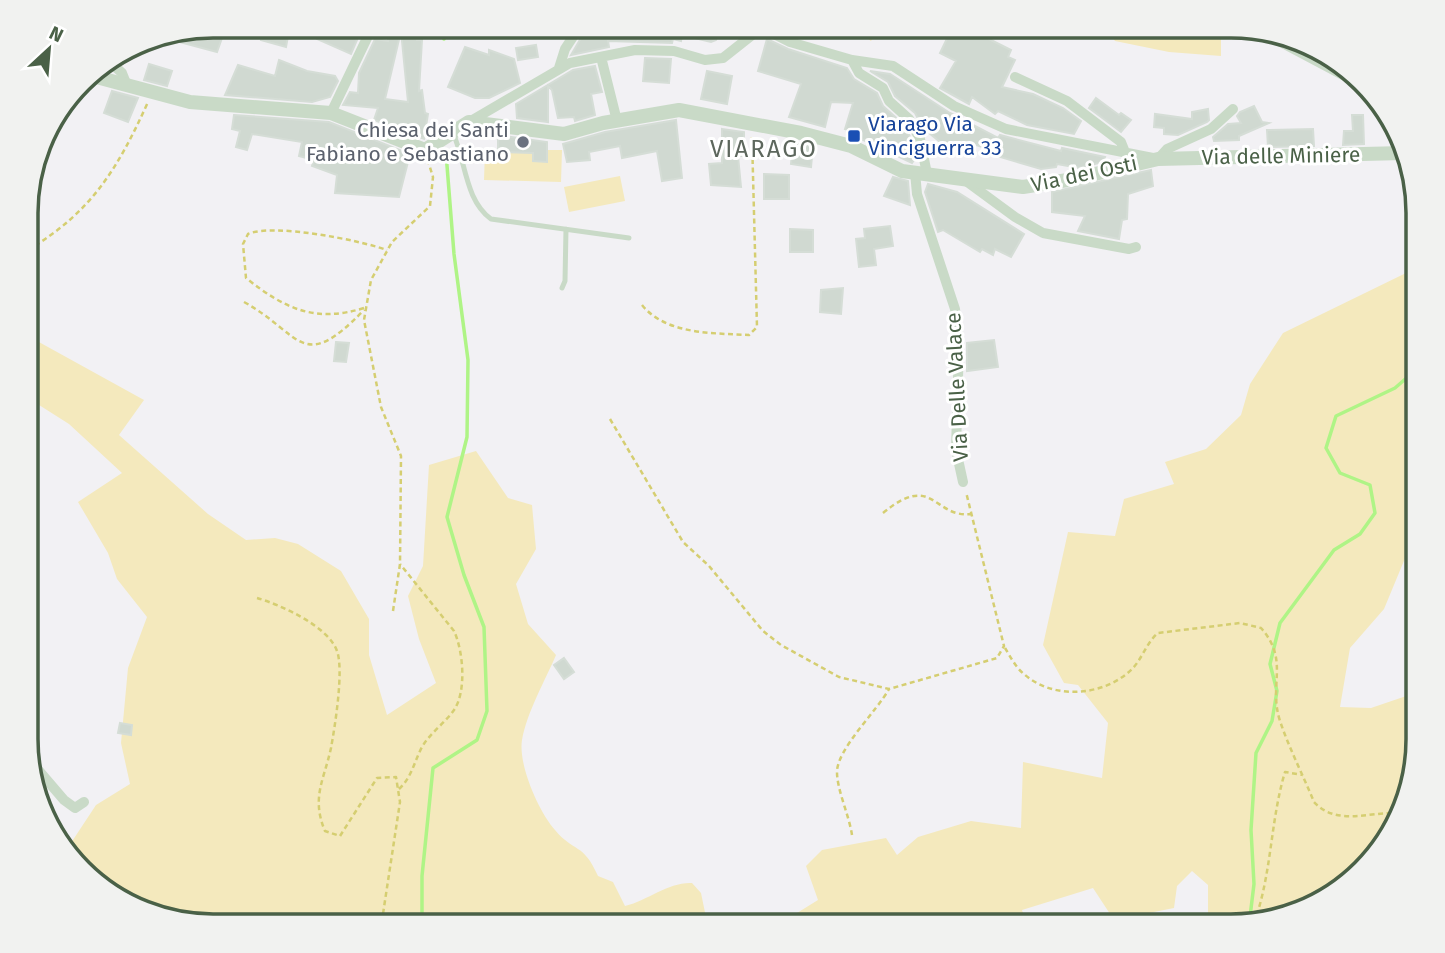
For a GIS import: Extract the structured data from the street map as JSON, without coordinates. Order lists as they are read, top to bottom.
{
  "streets": {
    "street": ["Via delle Miniere", "Via dei Osti", "Via Delle Valace"]
  },
  "crossings": [
    ["Via delle Miniere", "Via dei Osti"],
    ["Via dei Osti", "Via Delle Valace"]
  ],
  "districts": ["VIARAGO"],
  "places": {
    "transit": ["Viarago Via Vinciguerra 33"],
    "other": ["Chiesa dei Santi Fabiano e Sebastiano"]
  },
  "north": "top right"
}
